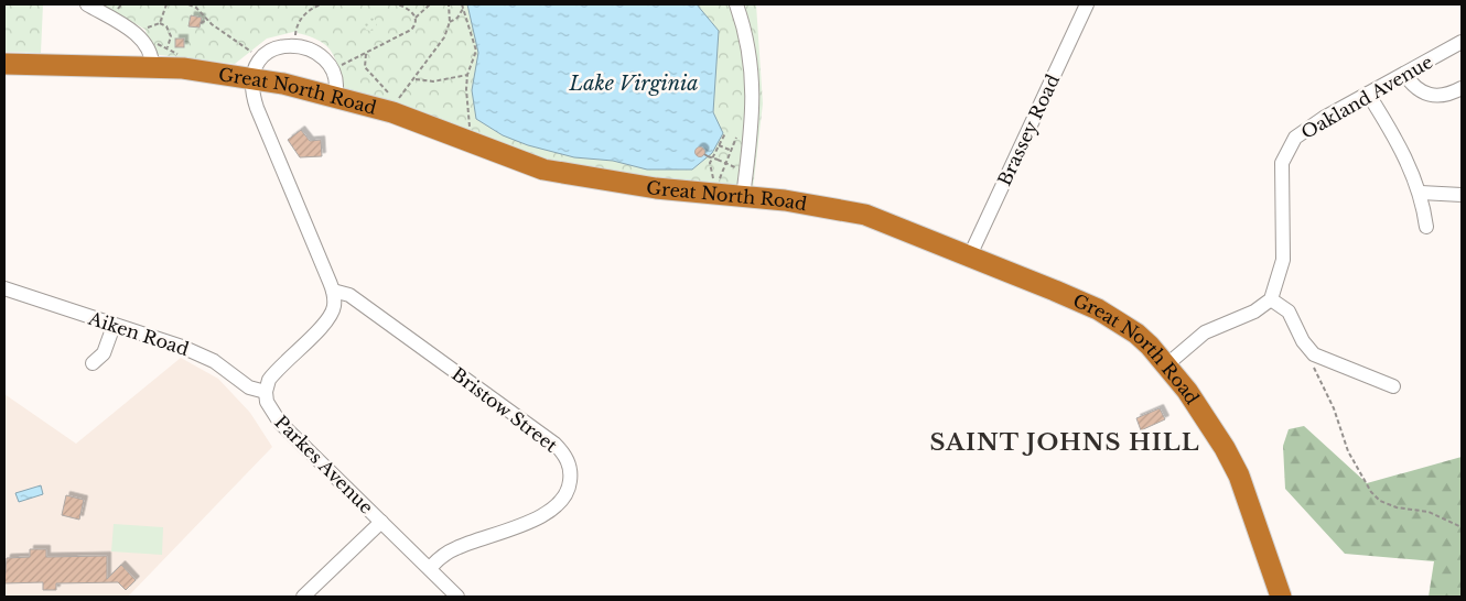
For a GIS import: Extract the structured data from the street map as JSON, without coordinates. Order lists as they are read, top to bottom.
{
  "streets": {
    "highway": ["Great North Road"],
    "street": [
      "Oakland Avenue",
      "Brassey Road",
      "Aiken Road",
      "Bristow Street",
      "Parkes Avenue"
    ]
  },
  "crossings": [
    ["Great North Road", "Brassey Road"],
    ["Aiken Road", "Parkes Avenue"],
    ["Bristow Street", "Parkes Avenue"]
  ],
  "districts": ["SAINT JOHNS HILL"],
  "water": ["Lake Virginia"]
}
